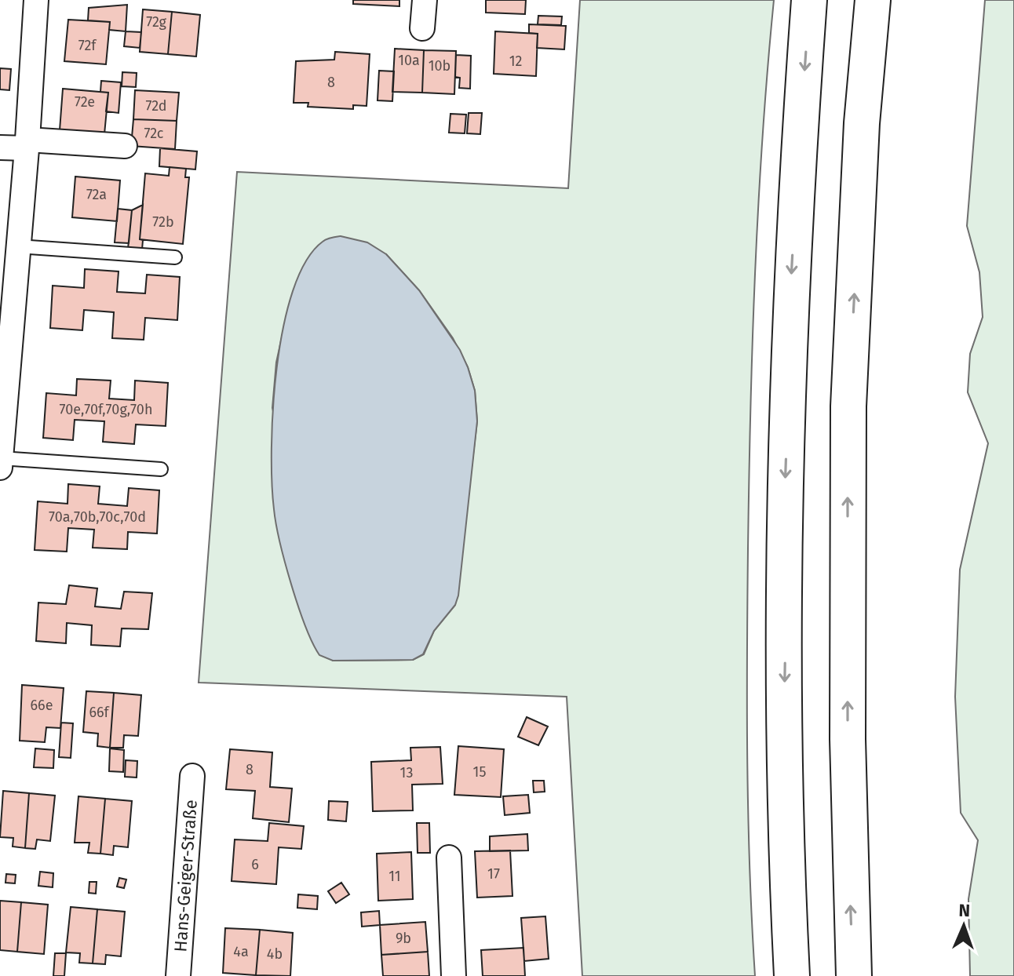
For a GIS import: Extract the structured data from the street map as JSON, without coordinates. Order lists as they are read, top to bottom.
{
  "streets": {
    "street": ["Hans-Geiger-Straße"]
  },
  "house_numbers": [
    "72g",
    "72f",
    "10a",
    "12",
    "10b",
    "8",
    "72e",
    "72d",
    "72c",
    "72a",
    "72b",
    "70e,70f,70g,70h",
    "70a,70b,70c,70d",
    "66e",
    "66f",
    "8",
    "15",
    "13",
    "6",
    "17",
    "11",
    "9b",
    "4a",
    "4b"
  ],
  "north": "top"
}
